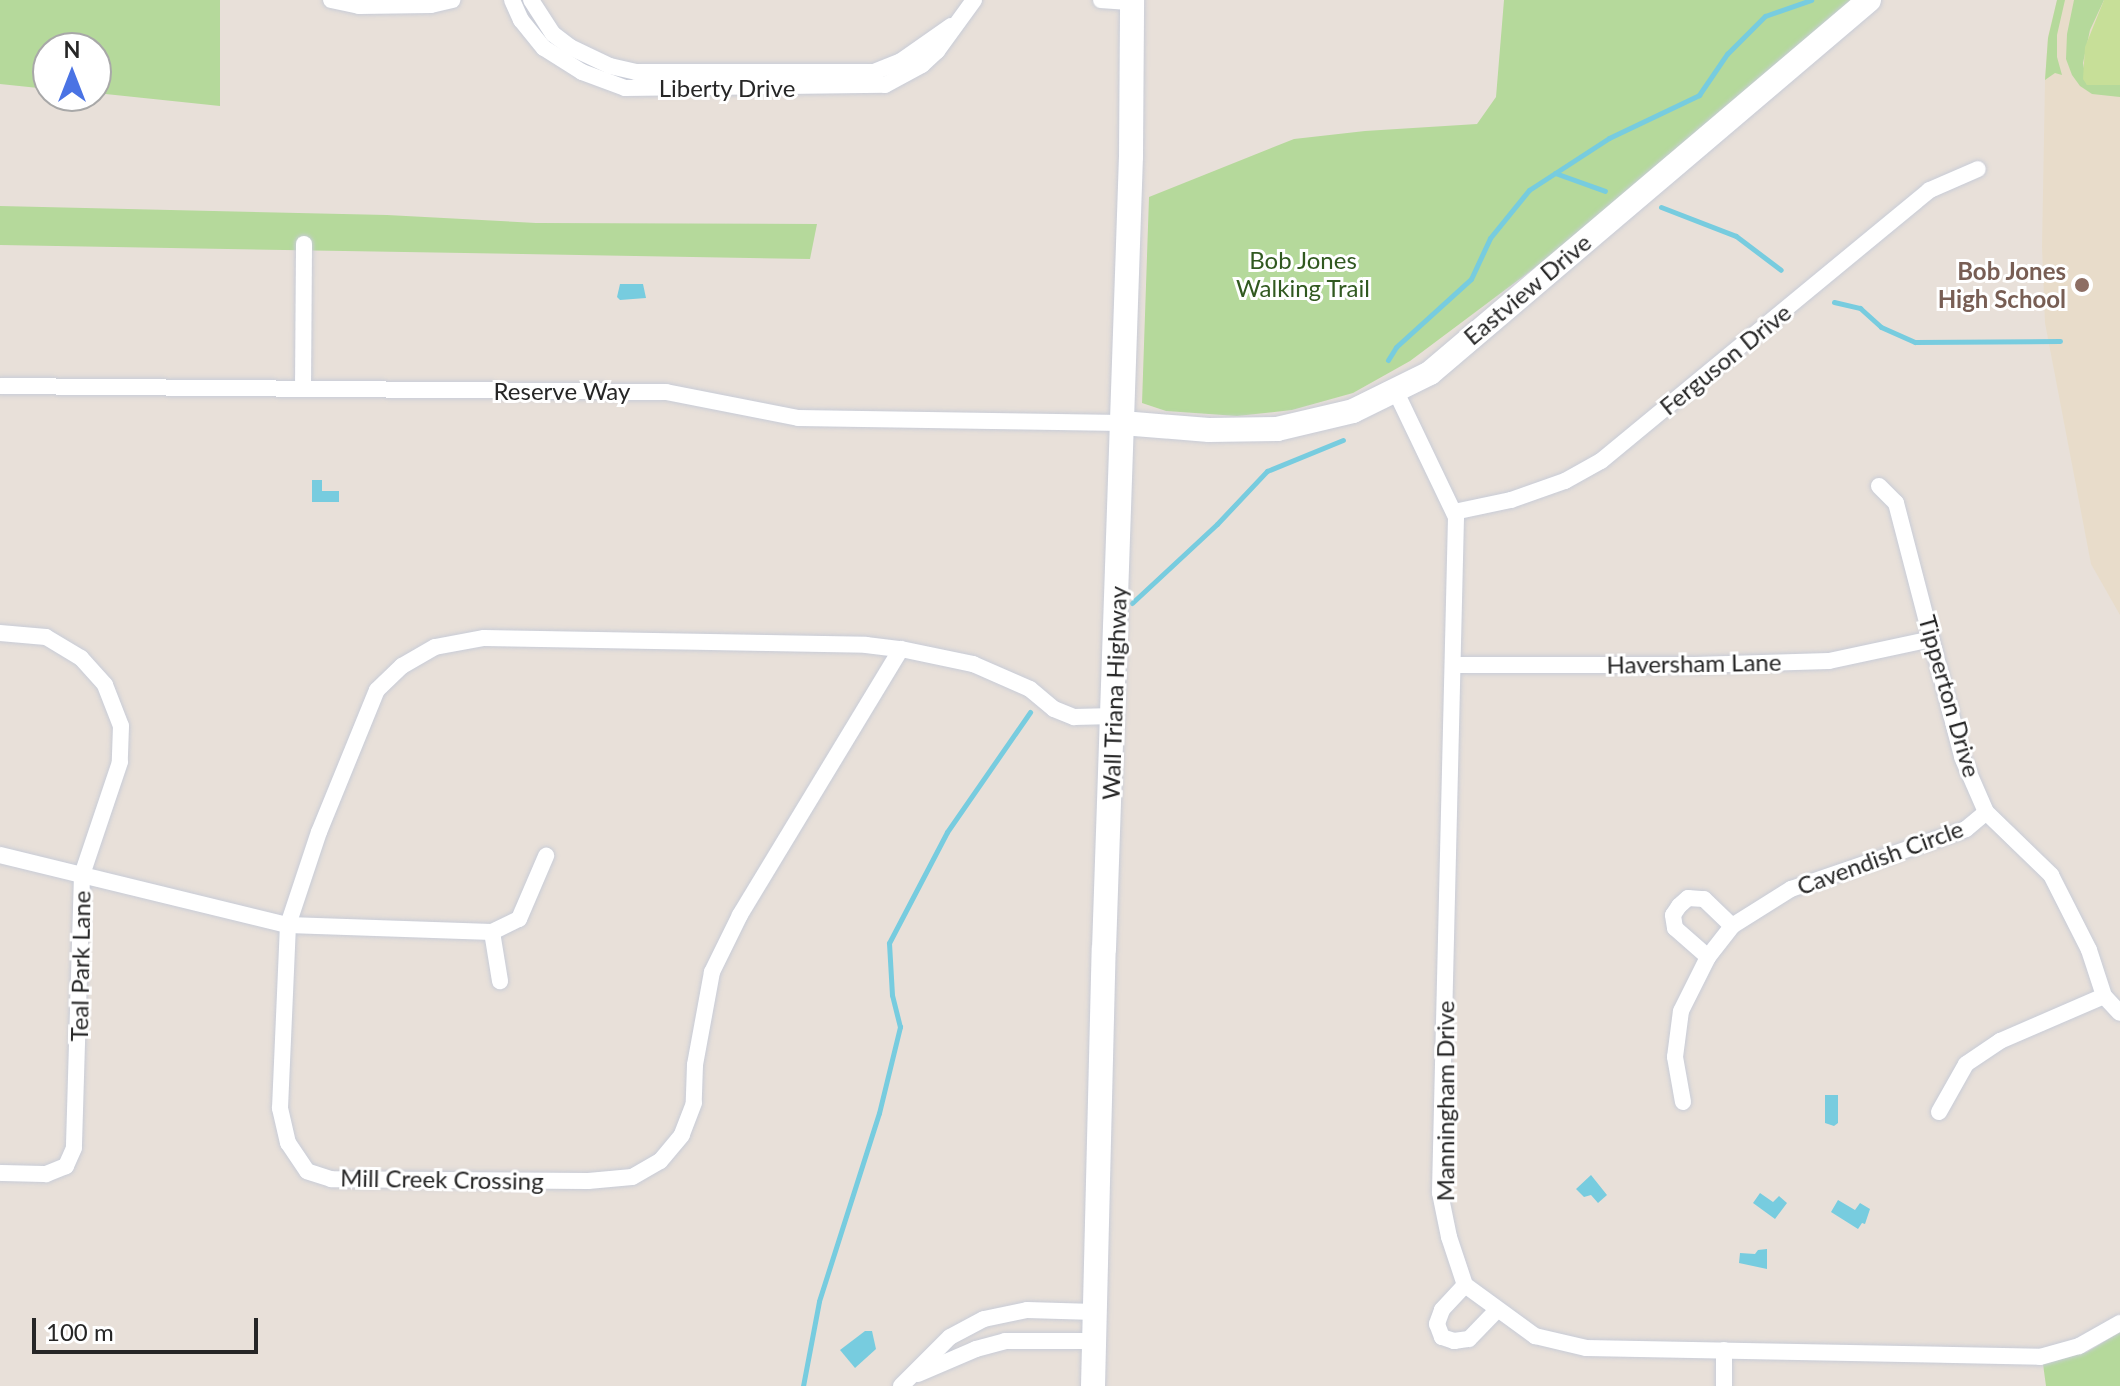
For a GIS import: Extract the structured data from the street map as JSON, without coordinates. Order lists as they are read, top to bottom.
{
  "streets": {
    "main road": ["Eastview Drive", "Wall Triana Highway"],
    "street": [
      "Liberty Drive",
      "Ferguson Drive",
      "Reserve Way",
      "Haversham Lane",
      "Tipperton Drive",
      "Cavendish Circle",
      "Teal Park Lane",
      "Manningham Drive",
      "Mill Creek Crossing"
    ]
  },
  "crossings": [
    ["Eastview Drive", "Reserve Way"],
    ["Eastview Drive", "Wall Triana Highway"],
    ["Eastview Drive", "Manningham Drive"],
    ["Ferguson Drive", "Manningham Drive"],
    ["Reserve Way", "Wall Triana Highway"],
    ["Haversham Lane", "Tipperton Drive"],
    ["Haversham Lane", "Manningham Drive"],
    ["Wall Triana Highway", "Mill Creek Crossing"],
    ["Tipperton Drive", "Cavendish Circle"]
  ],
  "parks": ["Bob Jones Walking Trail"],
  "places": ["Bob Jones High School"],
  "scale_bar": "100 m",
  "north": "top"
}
